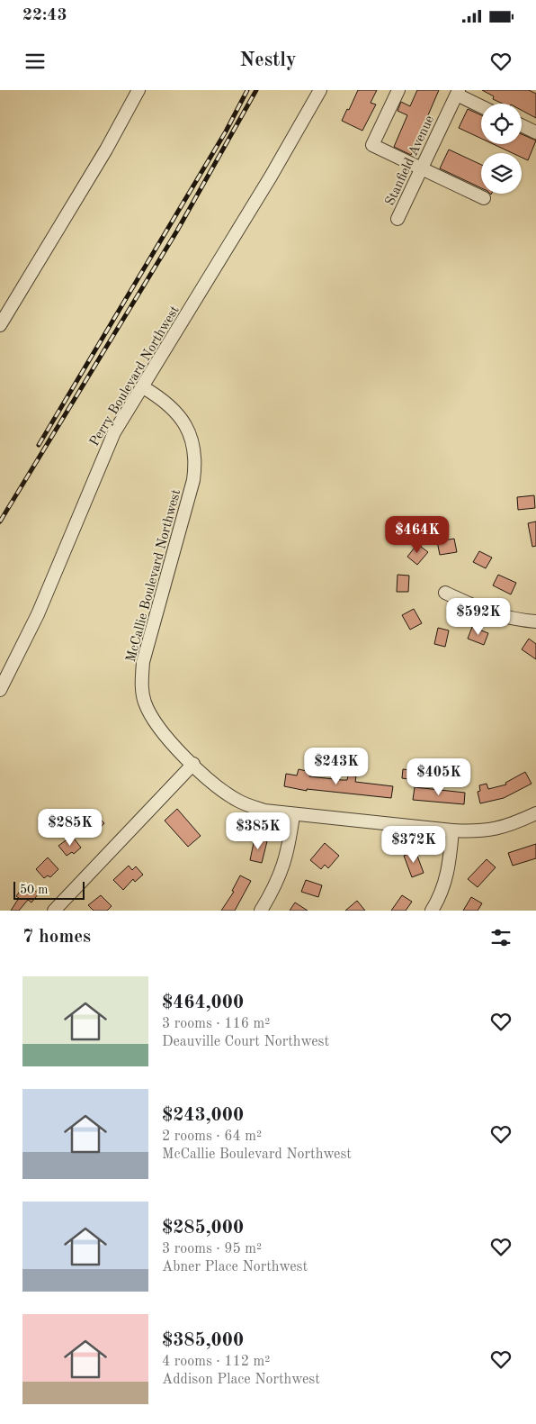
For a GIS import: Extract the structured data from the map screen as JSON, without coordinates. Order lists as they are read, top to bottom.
{
  "streets": {
    "street": ["Stanfield Avenue", "Perry Boulevard Northwest", "McCallie Boulevard Northwest"]
  },
  "crossings": [
    ["Perry Boulevard Northwest", "McCallie Boulevard Northwest"]
  ],
  "scale_bar": "50 m",
  "page": {
    "status": "22:43",
    "header": "Nestly",
    "price": [
      "$464K",
      "$592K",
      "$243K",
      "$405K",
      "$285K",
      "$385K",
      "$372K"
    ],
    "scale": "50 m",
    "heading": "7 homes",
    "list": [
      {
        "name": "$464,000",
        "note": "3 rooms · 116 m² · Deauville Court Northwest"
      },
      {
        "name": "$243,000",
        "note": "2 rooms · 64 m² · McCallie Boulevard Northwest"
      },
      {
        "name": "$285,000",
        "note": "3 rooms · 95 m² · Abner Place Northwest"
      },
      {
        "name": "$385,000",
        "note": "4 rooms · 112 m² · Addison Place Northwest"
      }
    ]
  }
}
